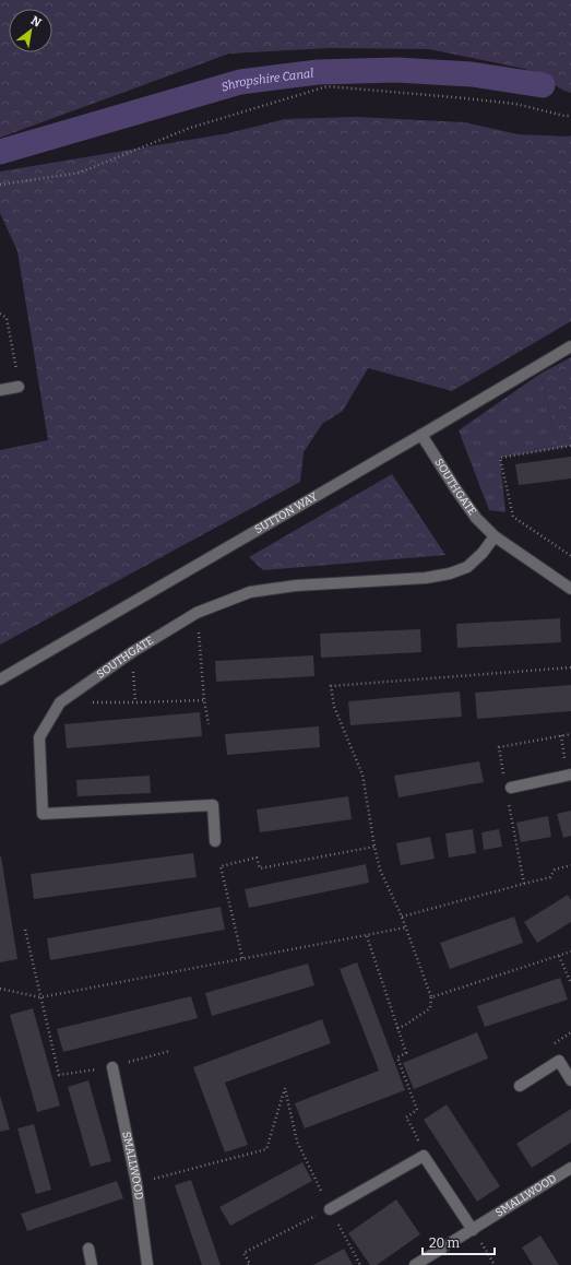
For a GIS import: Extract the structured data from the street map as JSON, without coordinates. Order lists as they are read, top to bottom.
{
  "streets": {
    "street": ["SOUTHGATE", "SUTTON WAY", "SMALLWOOD"]
  },
  "crossings": [
    ["SOUTHGATE", "SUTTON WAY"]
  ],
  "water": ["Shropshire Canal"],
  "scale_bar": "20 m",
  "north": "top right"
}
